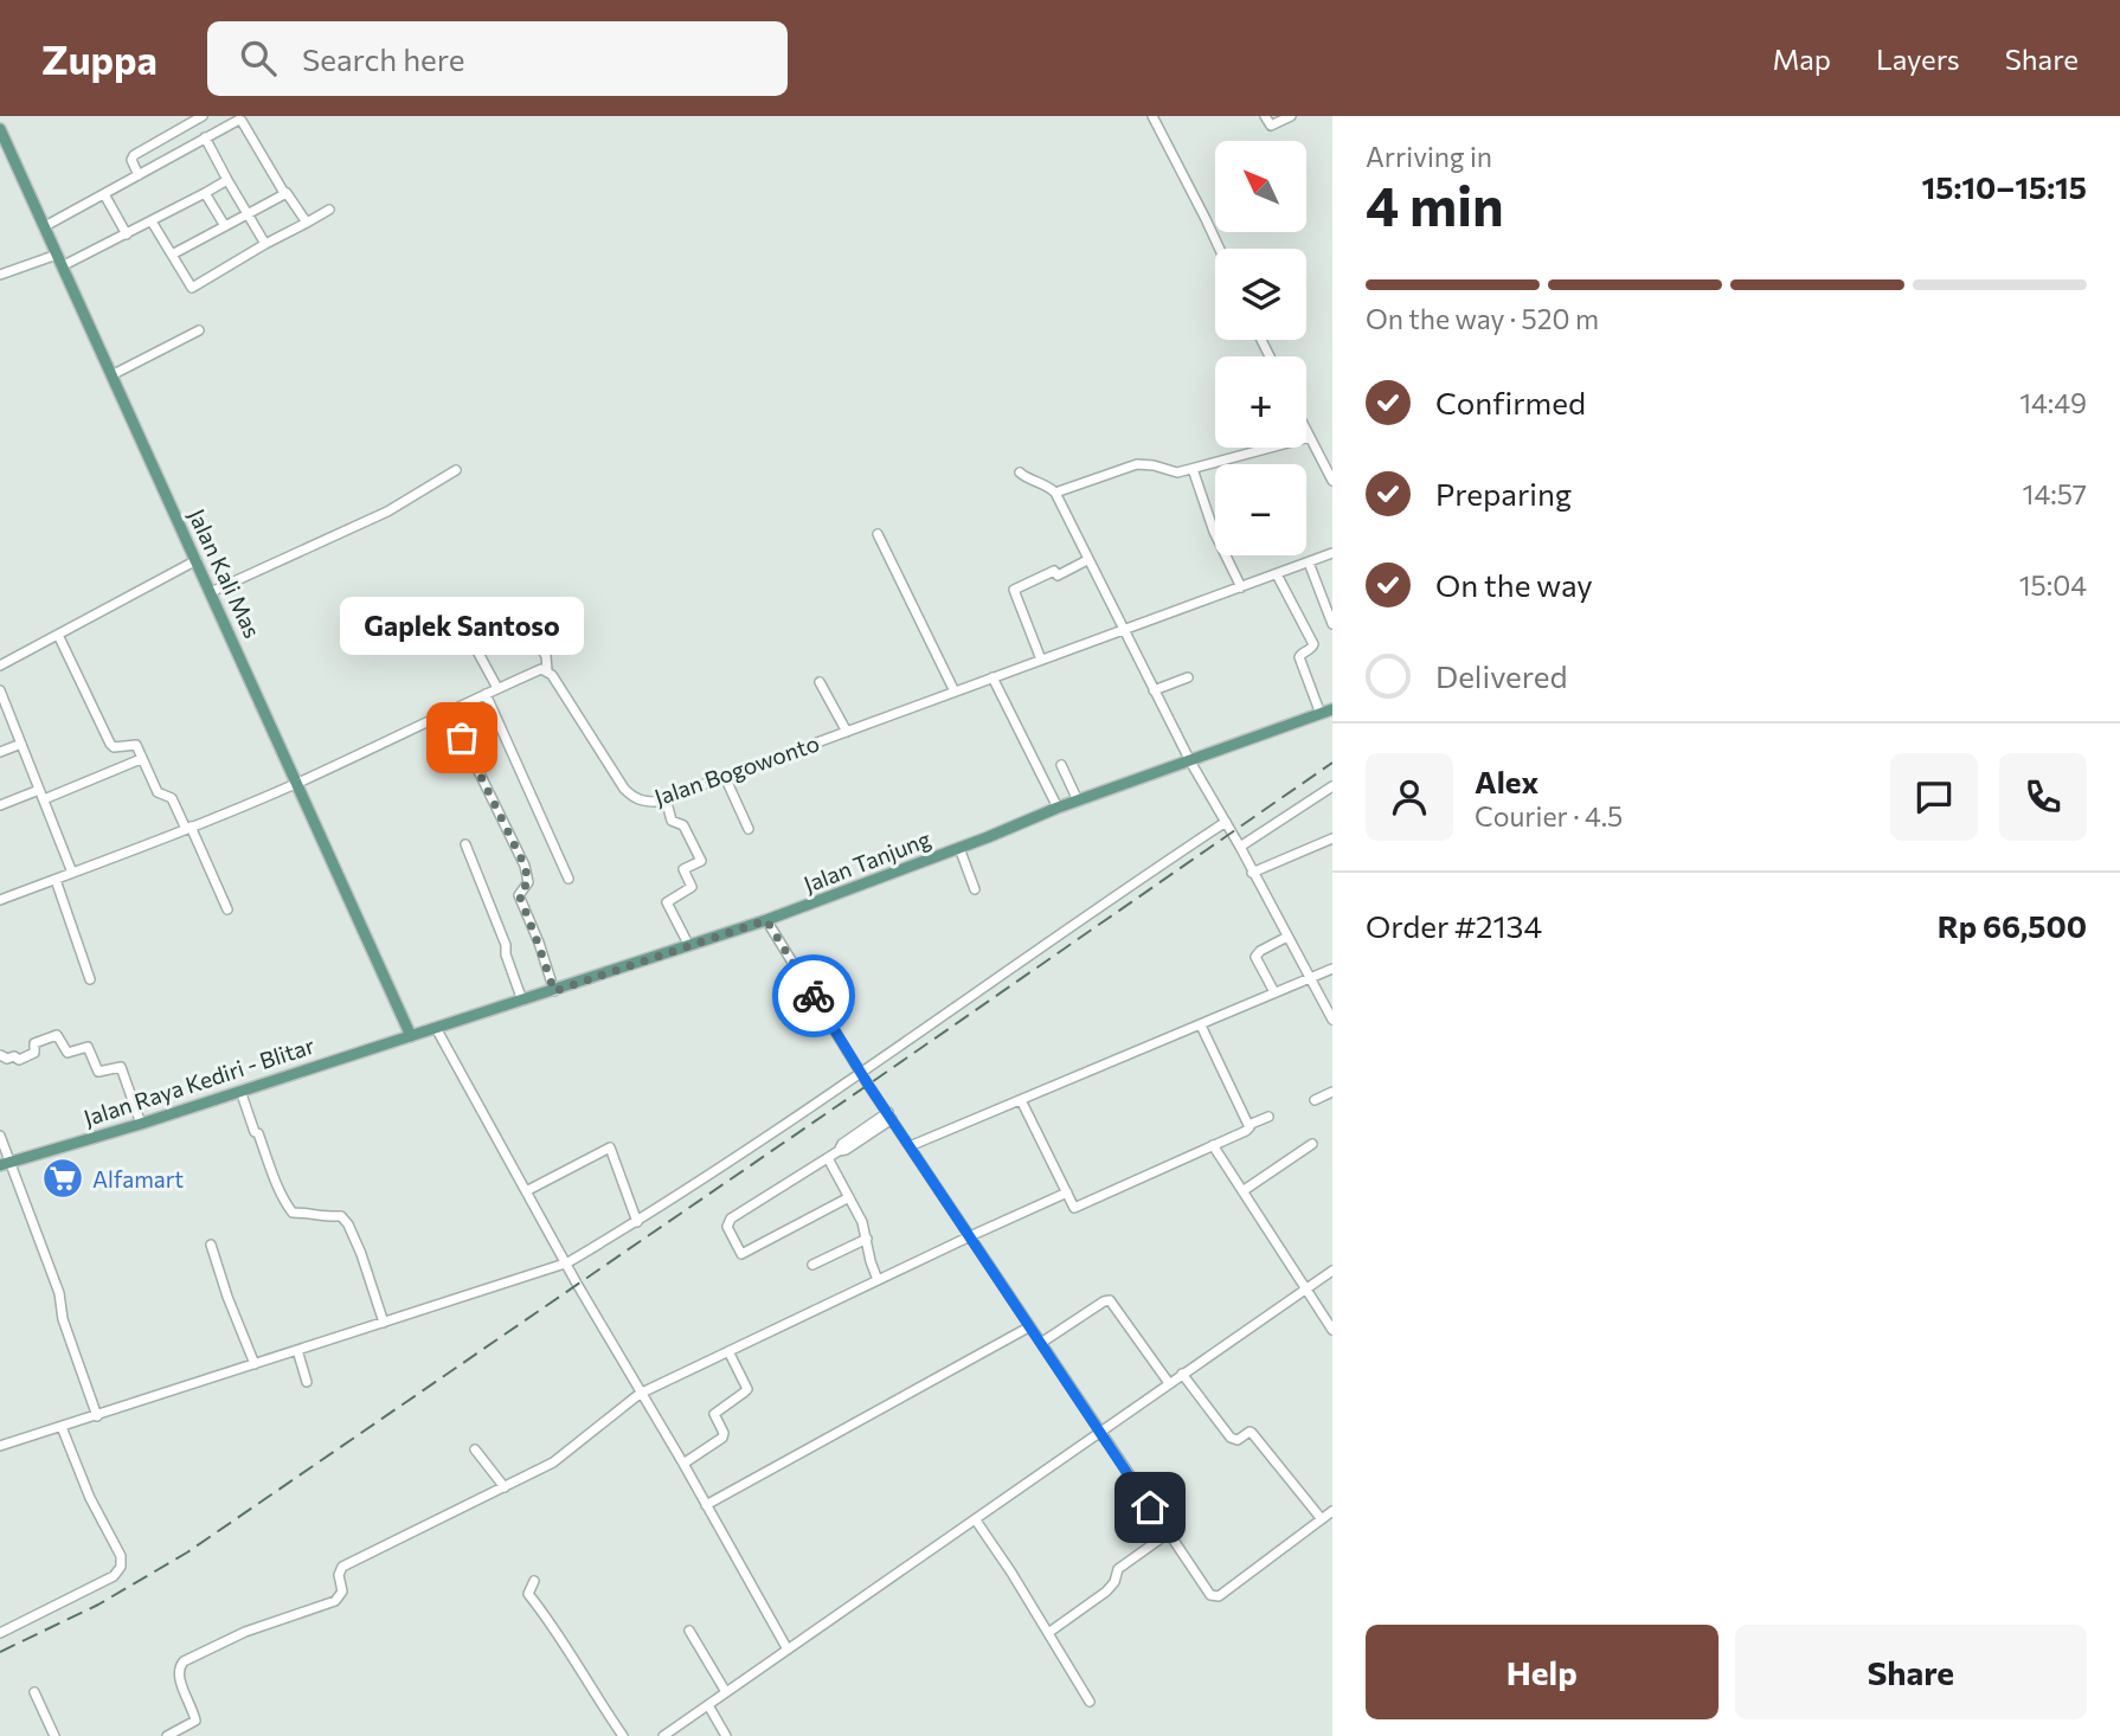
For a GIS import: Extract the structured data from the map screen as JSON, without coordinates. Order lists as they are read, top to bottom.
{
  "streets": {
    "main road": ["Jalan Kali Mas", "Jalan Tanjung", "Jalan Raya Kediri - Blitar"],
    "street": ["Jalan Bogowonto"]
  },
  "crossings": [
    ["Jalan Kali Mas", "Jalan Tanjung"],
    ["Jalan Kali Mas", "Jalan Raya Kediri - Blitar"],
    ["Jalan Tanjung", "Jalan Raya Kediri - Blitar"]
  ],
  "places": {
    "other": ["Gaplek Santoso"],
    "supermarket": ["Alfamart"]
  },
  "north": "top left",
  "page": {
    "header": "Zuppa",
    "search": "Search here",
    "nav": ["Map", "Layers", "Share"],
    "heading": ["4 min", "Arriving in", "15:10–15:15"],
    "panel": [
      "Alex",
      "Courier · 4.5",
      "Order #2134",
      "Rp 66,500"
    ],
    "map_buttons": ["+", "−"],
    "bar": "On the way · 520 m",
    "list": [
      ["Confirmed", "14:49"],
      ["Preparing", "14:57"],
      ["On the way", "15:04"],
      "Delivered"
    ],
    "bubble": "Gaplek Santoso",
    "buttons": ["Help", "Share"]
  }
}
